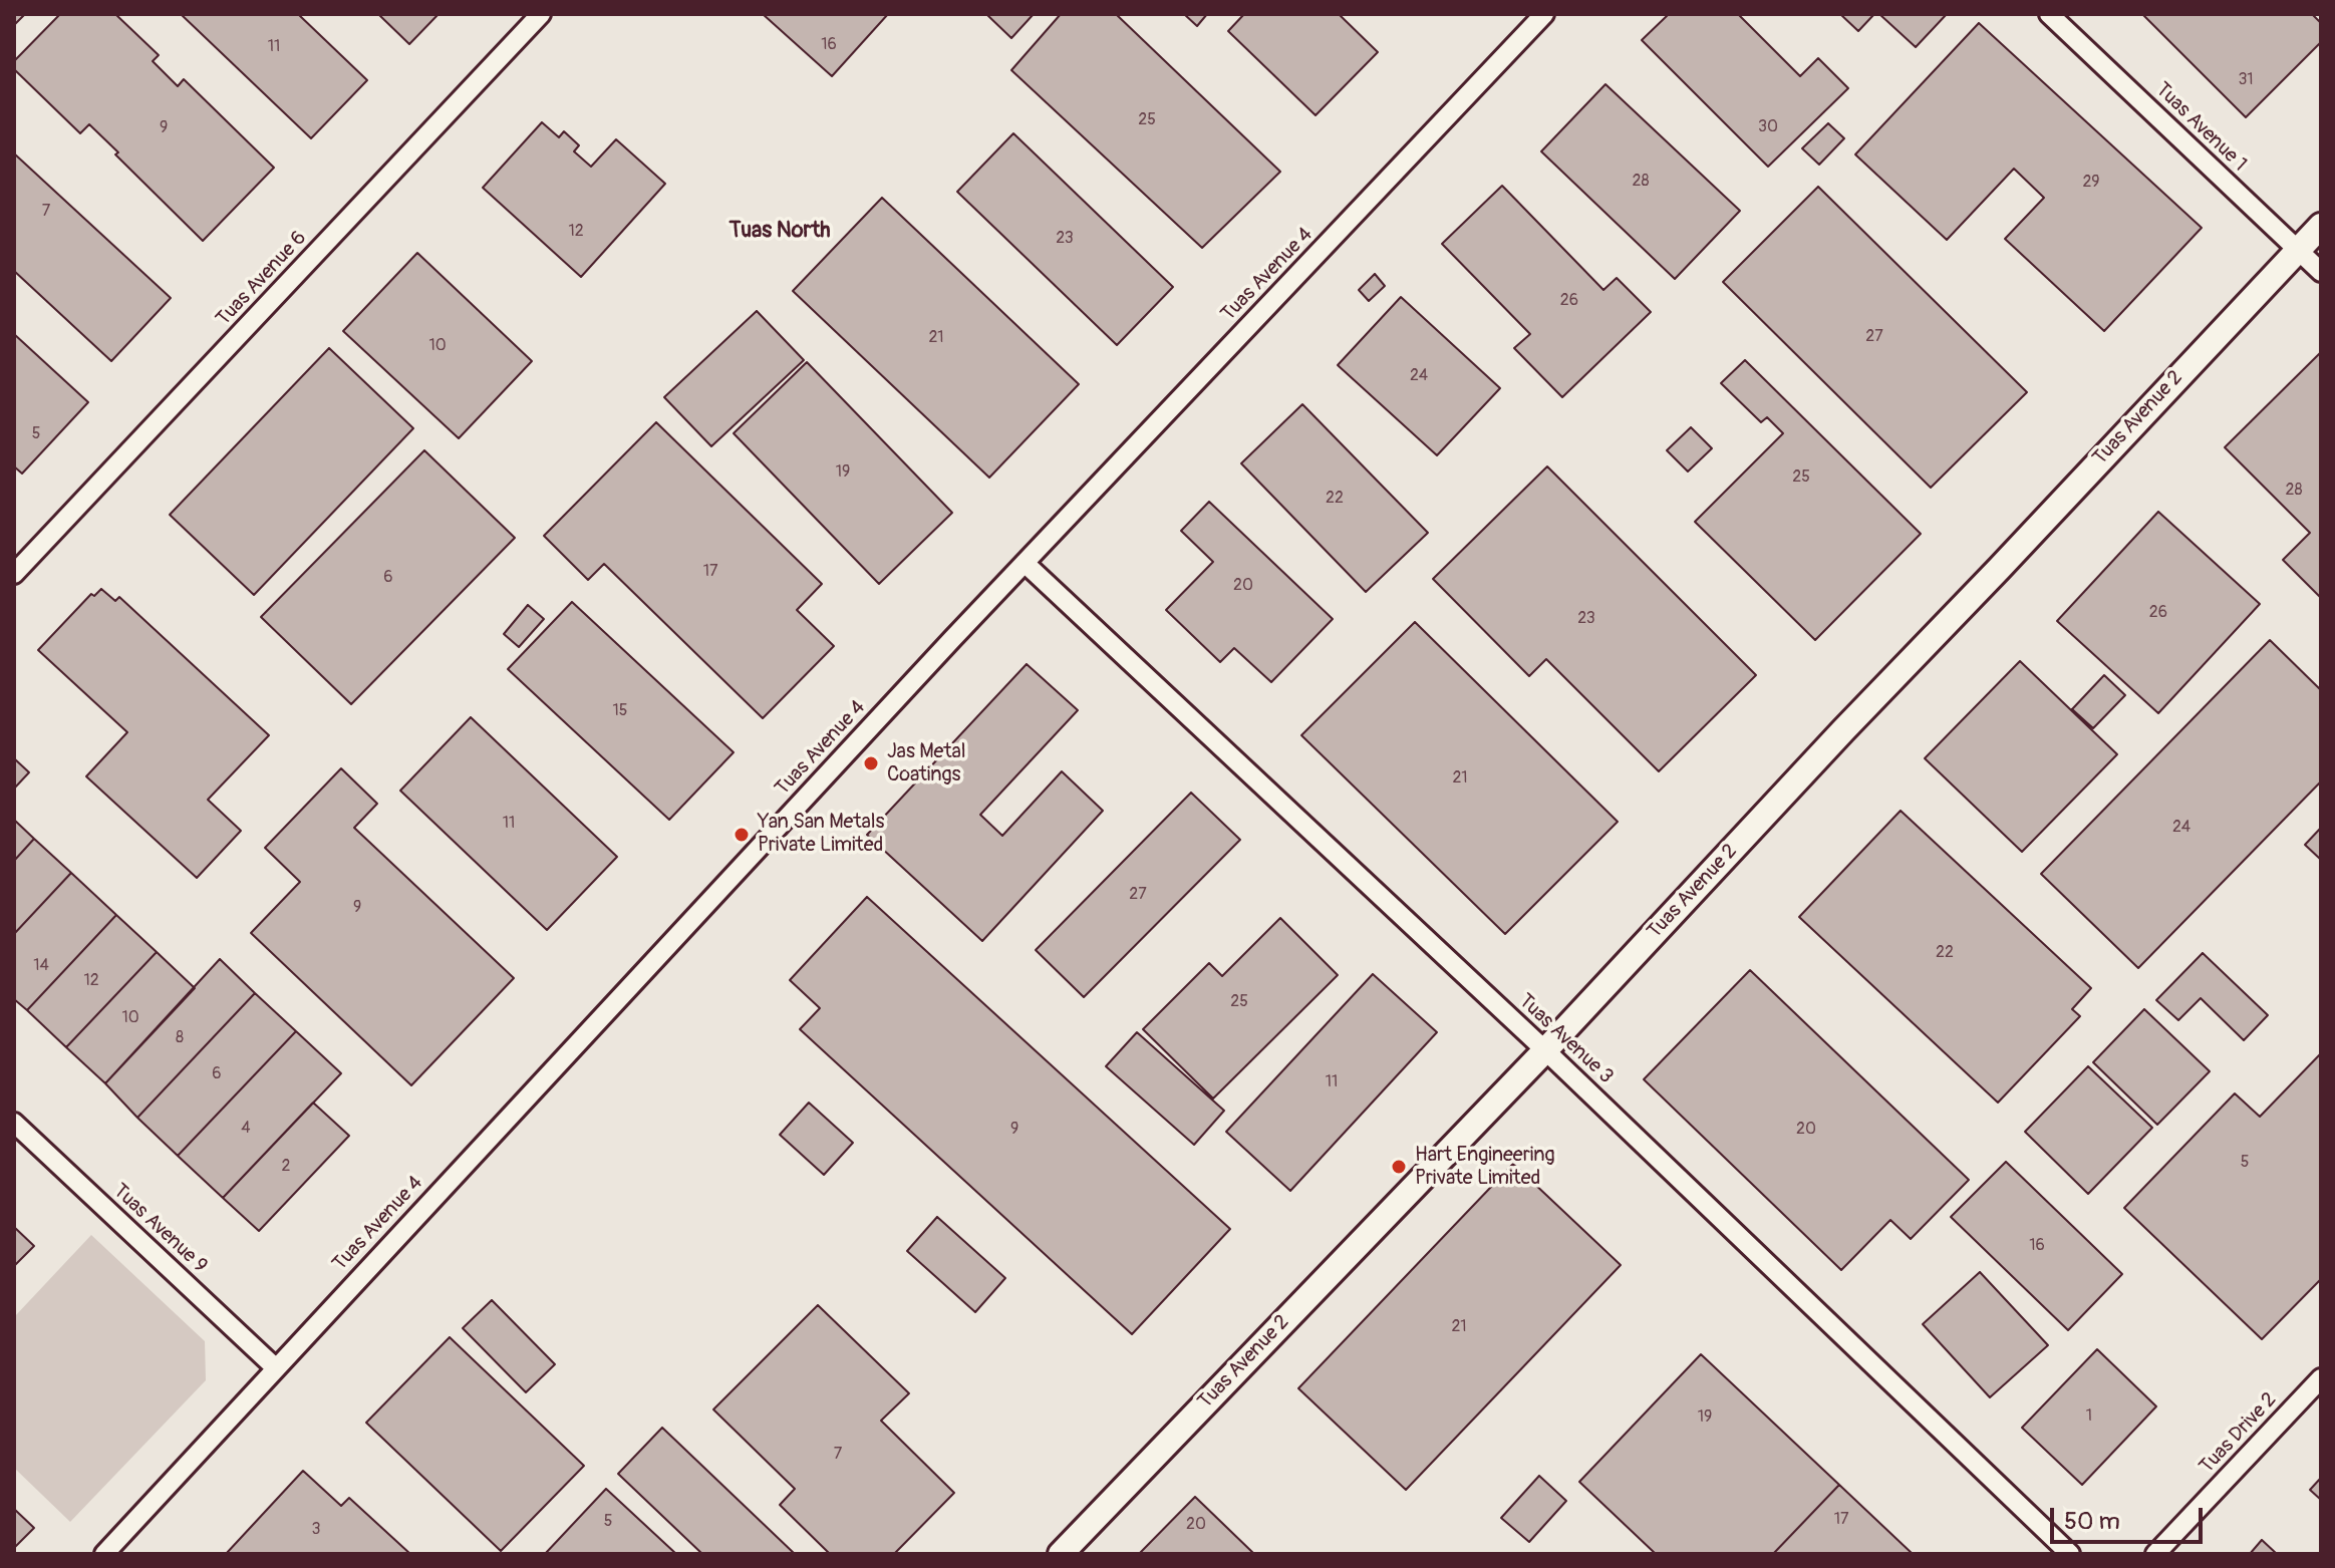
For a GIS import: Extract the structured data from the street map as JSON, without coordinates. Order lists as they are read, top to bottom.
{
  "streets": {
    "street": [
      "Tuas Avenue 1",
      "Tuas Avenue 4",
      "Tuas Avenue 6",
      "Tuas Avenue 2",
      "Tuas Avenue 3",
      "Tuas Avenue 9",
      "Tuas Drive 2"
    ]
  },
  "crossings": [
    ["Tuas Avenue 1", "Tuas Avenue 2"],
    ["Tuas Avenue 4", "Tuas Avenue 3"],
    ["Tuas Avenue 4", "Tuas Avenue 9"],
    ["Tuas Avenue 2", "Tuas Avenue 3"]
  ],
  "districts": ["Tuas North"],
  "places": ["Jas Metal Coatings", "Yan San Metals Private Limited", "Hart Engineering Private Limited"],
  "house_numbers": [
    "16",
    "11",
    "31",
    "25",
    "30",
    "9",
    "28",
    "29",
    "7",
    "12",
    "23",
    "26",
    "27",
    "21",
    "10",
    "24",
    "5",
    "19",
    "25",
    "28",
    "22",
    "17",
    "6",
    "20",
    "26",
    "23",
    "15",
    "21",
    "11",
    "24",
    "27",
    "9",
    "22",
    "14",
    "12",
    "25",
    "10",
    "8",
    "6",
    "11",
    "4",
    "9",
    "20",
    "5",
    "2",
    "16",
    "21",
    "1",
    "19",
    "7",
    "17",
    "5",
    "20",
    "3"
  ],
  "scale_bar": "50 m"
}
